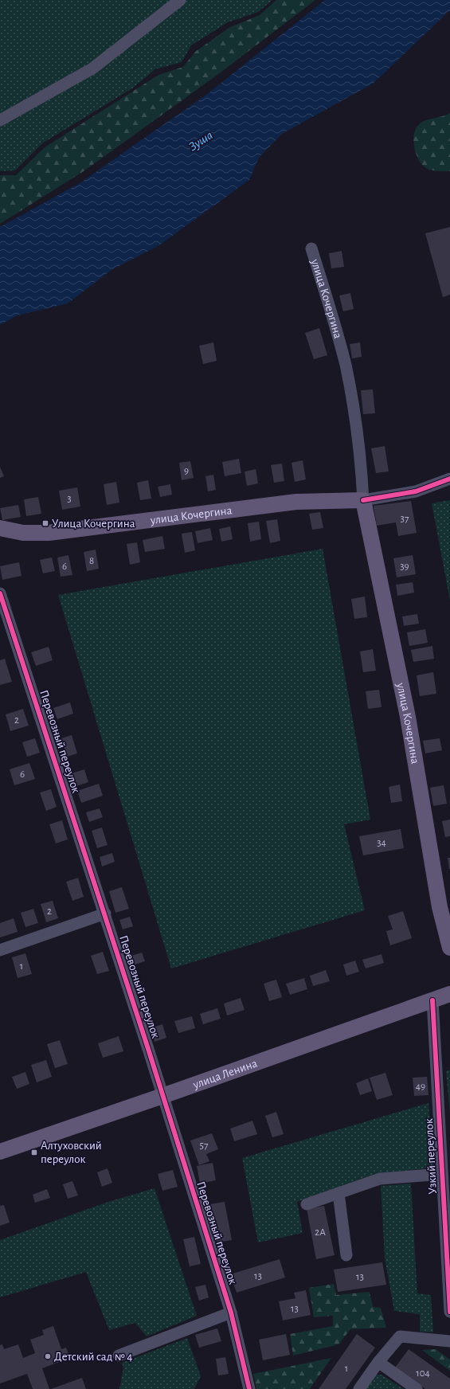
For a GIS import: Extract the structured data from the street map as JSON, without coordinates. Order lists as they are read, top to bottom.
{
  "streets": {
    "main road": ["улица Кочергина", "улица Ленина"],
    "street": ["Перевозный переулок", "Узкий переулок"]
  },
  "crossings": [
    ["Перевозный переулок", "улица Ленина"],
    ["улица Ленина", "Узкий переулок"]
  ],
  "water": ["Зуша"],
  "places": {
    "transit": ["Улица Кочергина", "Алтуховский переулок"],
    "other": ["Детский сад № 4"]
  },
  "house_numbers": [
    "9",
    "3",
    "37",
    "8",
    "6",
    "39",
    "2",
    "6",
    "34",
    "2",
    "1",
    "49",
    "57",
    "2А",
    "13",
    "13",
    "13",
    "1",
    "104"
  ]
}
